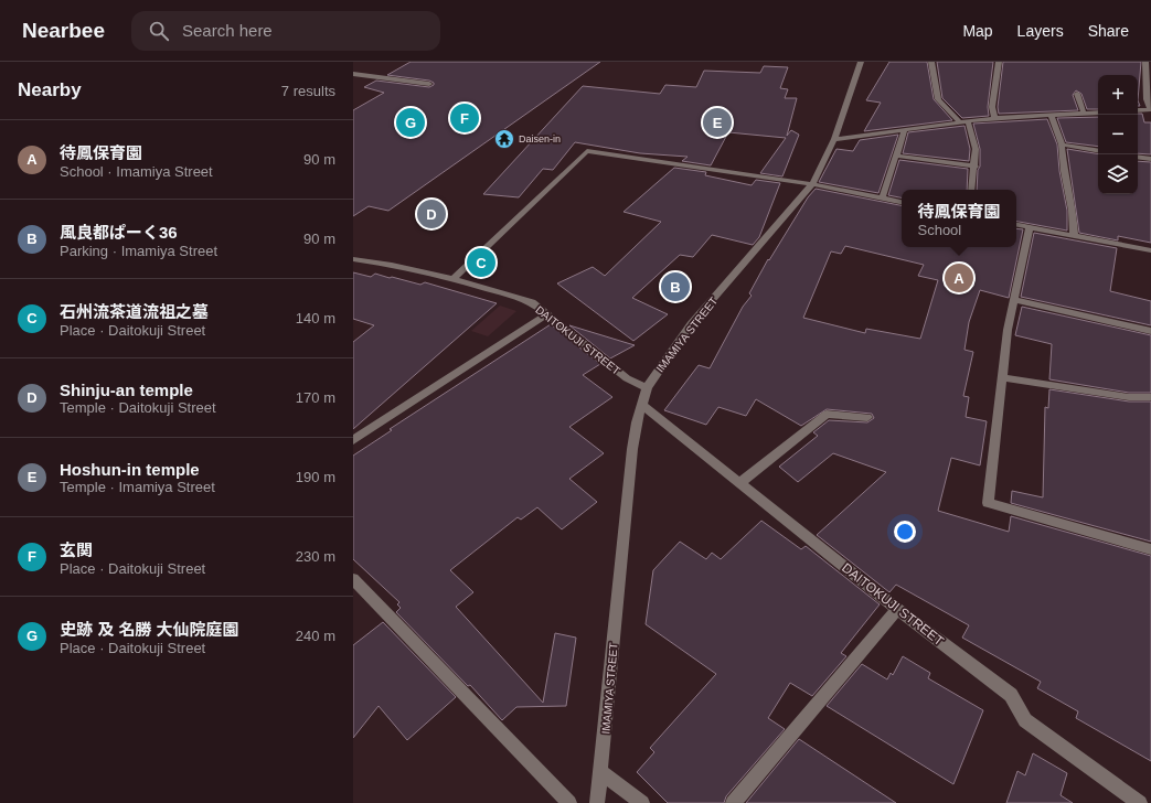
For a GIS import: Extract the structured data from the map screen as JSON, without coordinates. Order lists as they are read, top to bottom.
{
  "streets": {
    "street": ["IMAMIYA STREET", "DAITOKUJI STREET"]
  },
  "crossings": [
    ["IMAMIYA STREET", "DAITOKUJI STREET"]
  ],
  "places": {
    "temple": ["Daisen-in"]
  },
  "page": {
    "header": "Nearbee",
    "search": "Search here",
    "nav": ["Map", "Layers", "Share"],
    "heading": ["Nearby", "7 results"],
    "map_buttons": ["+", "−"],
    "pins": [
      "F",
      "E",
      "G",
      "D",
      "C",
      "A",
      "B"
    ],
    "list": [
      {
        "mark": "A",
        "name": "待鳳保育園",
        "note": "School · Imamiya Street",
        "value": "90 m"
      },
      {
        "mark": "B",
        "name": "風良都ぱーく36",
        "note": "Parking · Imamiya Street",
        "value": "90 m"
      },
      {
        "mark": "C",
        "name": "石州流茶道流祖之墓",
        "note": "Place · Daitokuji Street",
        "value": "140 m"
      },
      {
        "mark": "D",
        "name": "Shinju-an temple",
        "note": "Temple · Daitokuji Street",
        "value": "170 m"
      },
      {
        "mark": "E",
        "name": "Hoshun-in temple",
        "note": "Temple · Imamiya Street",
        "value": "190 m"
      },
      {
        "mark": "F",
        "name": "玄関",
        "note": "Place · Daitokuji Street",
        "value": "230 m"
      },
      {
        "mark": "G",
        "name": "史跡 及 名勝 大仙院庭園",
        "note": "Place · Daitokuji Street",
        "value": "240 m"
      }
    ],
    "popup": ["待鳳保育園", "School"]
  }
}
